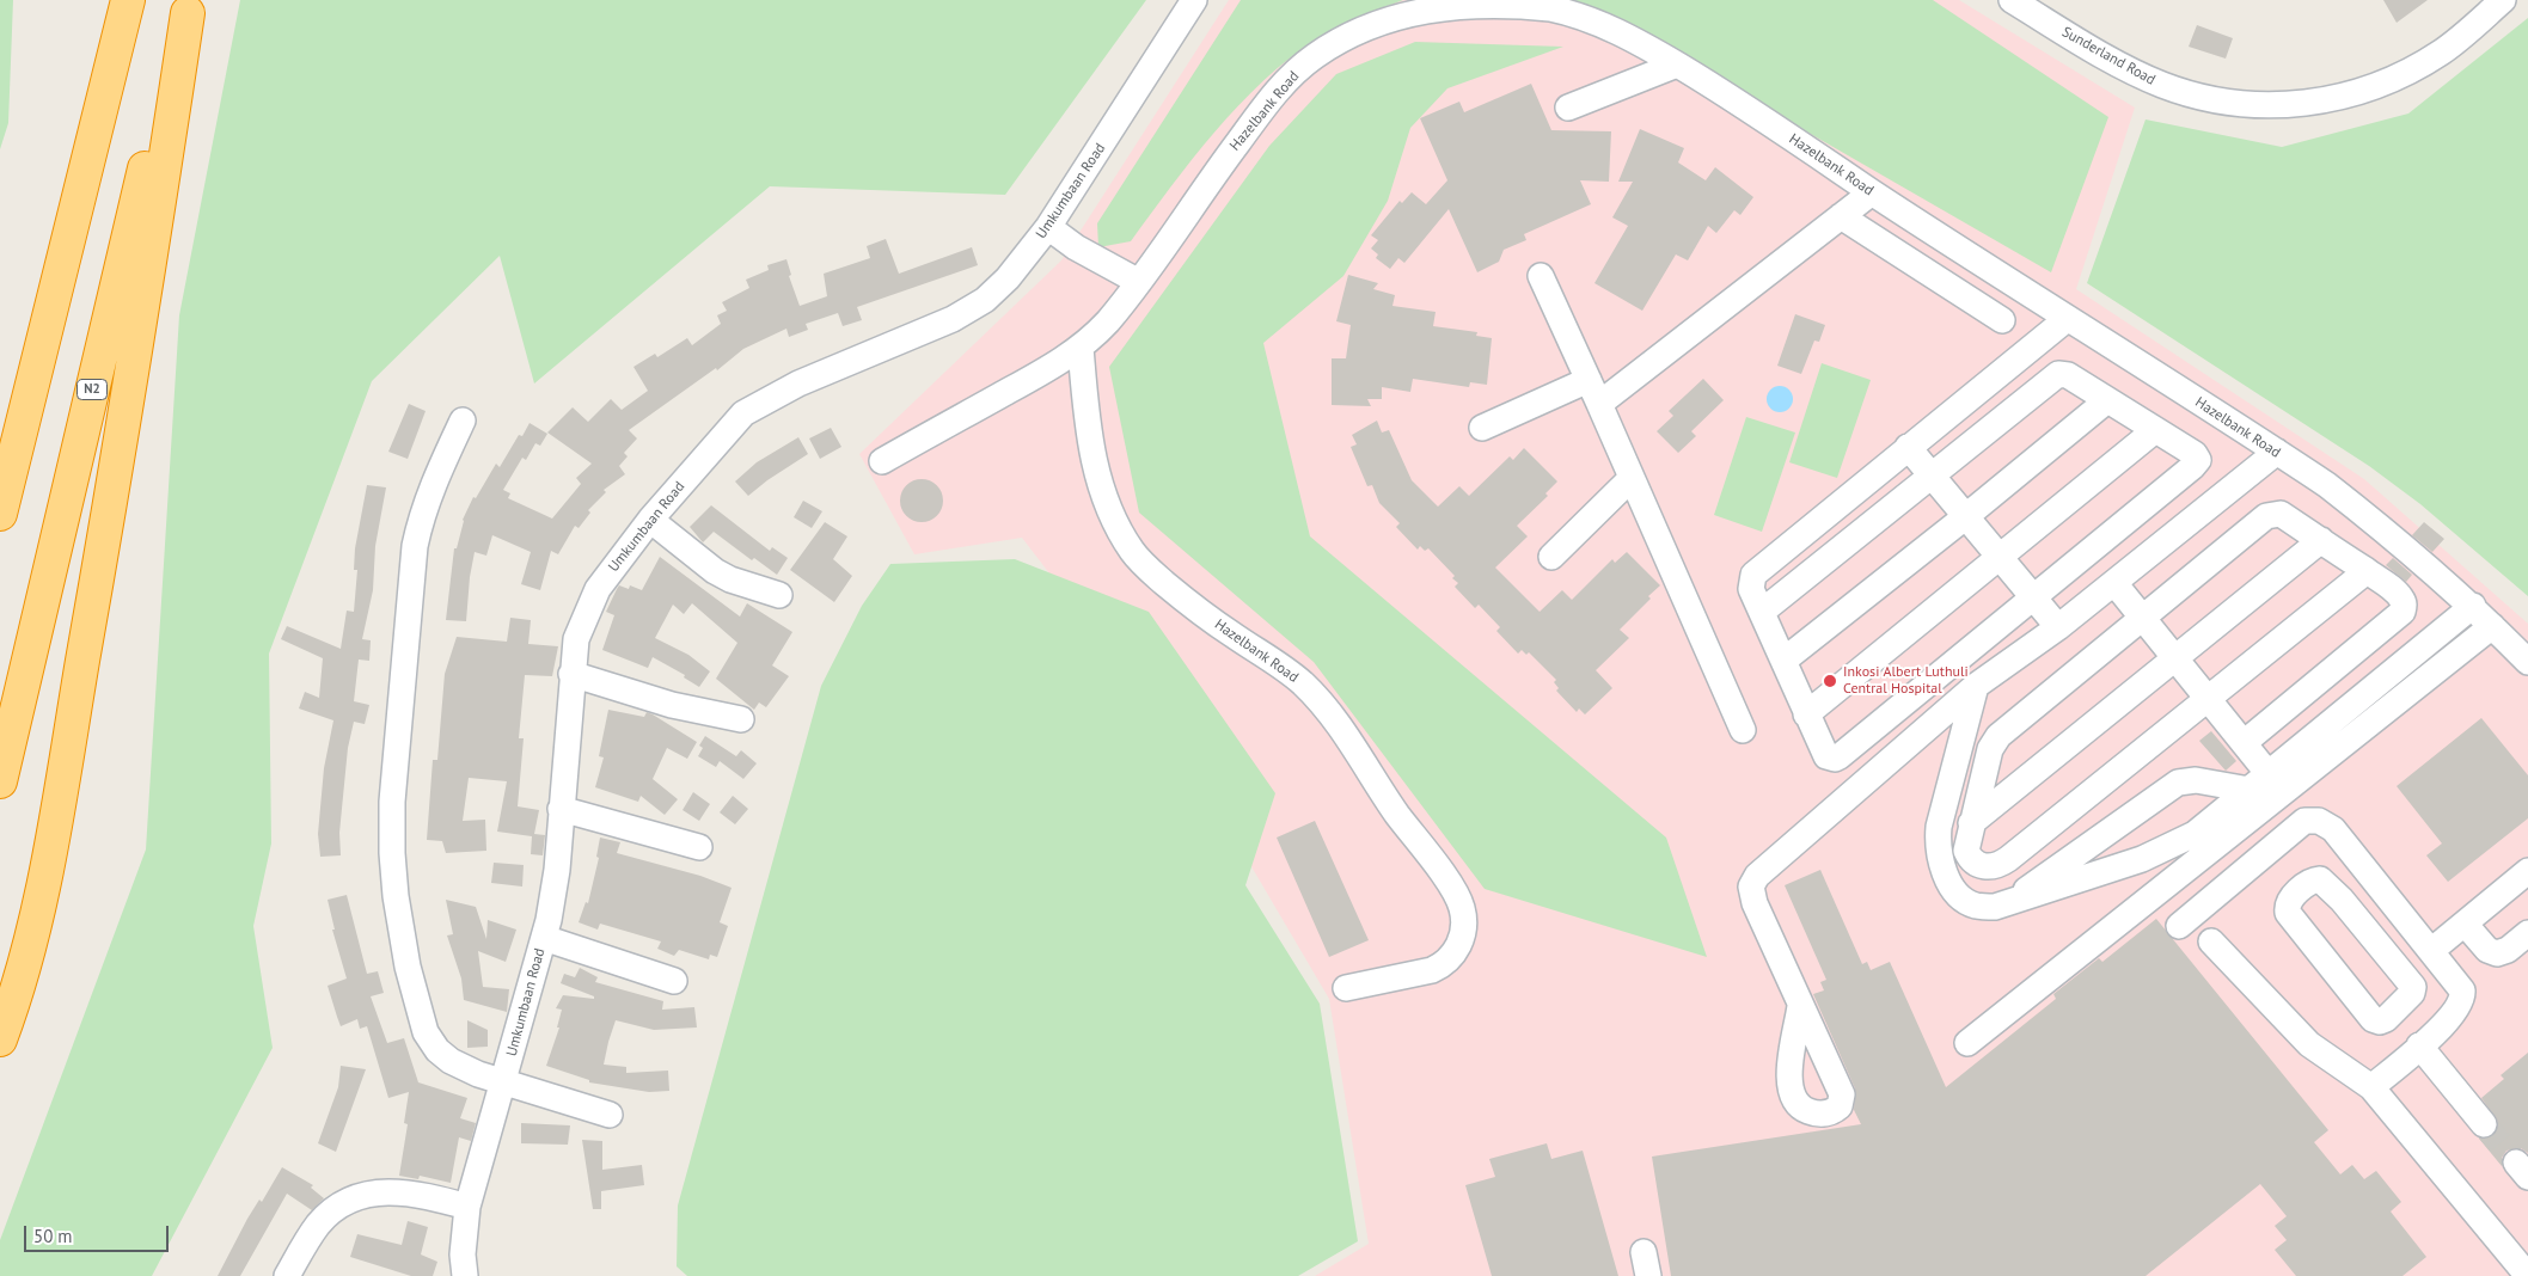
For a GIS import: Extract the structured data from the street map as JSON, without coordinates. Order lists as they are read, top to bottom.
{
  "streets": {
    "highway": ["N2"],
    "street": ["Sunderland Road", "Hazelbank Road", "Umkumbaan Road"]
  },
  "places": ["Inkosi Albert Luthuli Central Hospital"],
  "scale_bar": "50 m"
}
